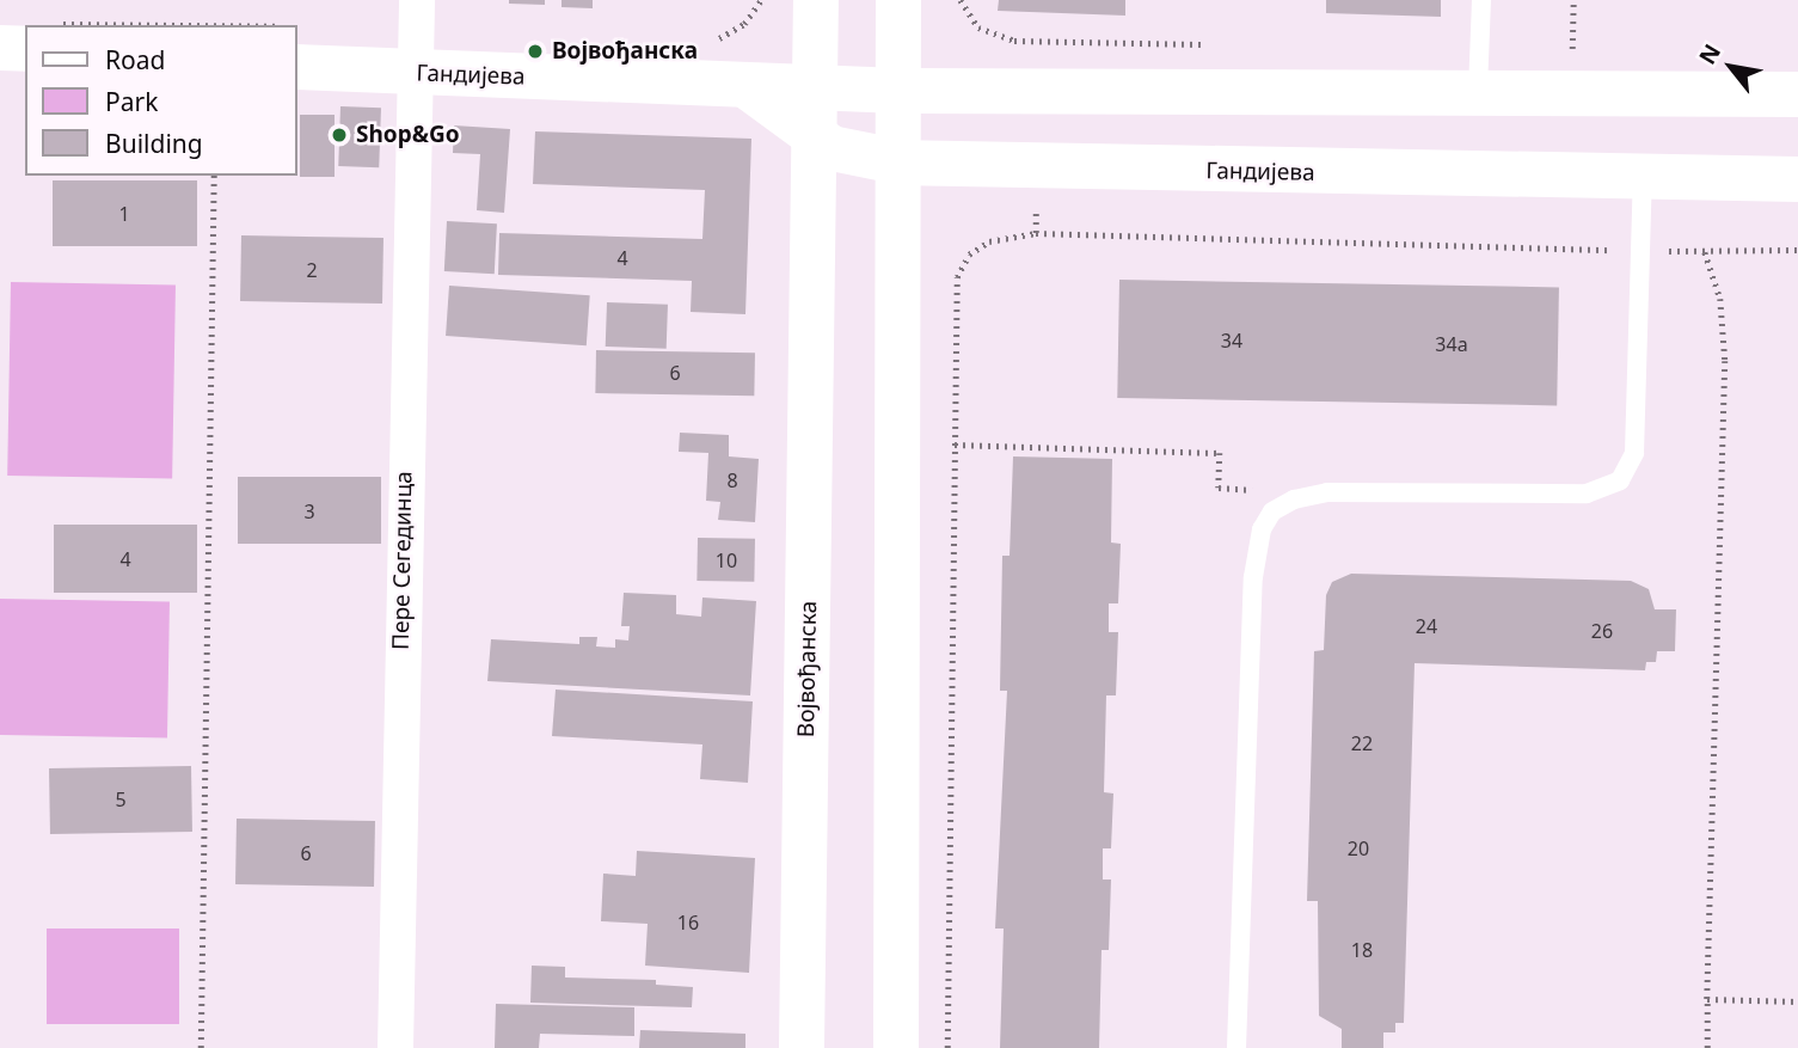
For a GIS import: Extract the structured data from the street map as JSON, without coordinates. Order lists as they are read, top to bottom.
{
  "streets": {
    "main road": ["Гандијева", "Војвођанска"],
    "street": ["Пере Сегединца"]
  },
  "crossings": [
    ["Гандијева", "Пере Сегединца"],
    ["Гандијева", "Војвођанска"]
  ],
  "places": ["Војвођанска", "Shop&Go"],
  "house_numbers": [
    "1",
    "4",
    "2",
    "34",
    "34a",
    "6",
    "8",
    "3",
    "4",
    "10",
    "24",
    "26",
    "22",
    "5",
    "20",
    "6",
    "16",
    "18"
  ],
  "legend": ["Road", "Park", "Building"],
  "north": "top left"
}
